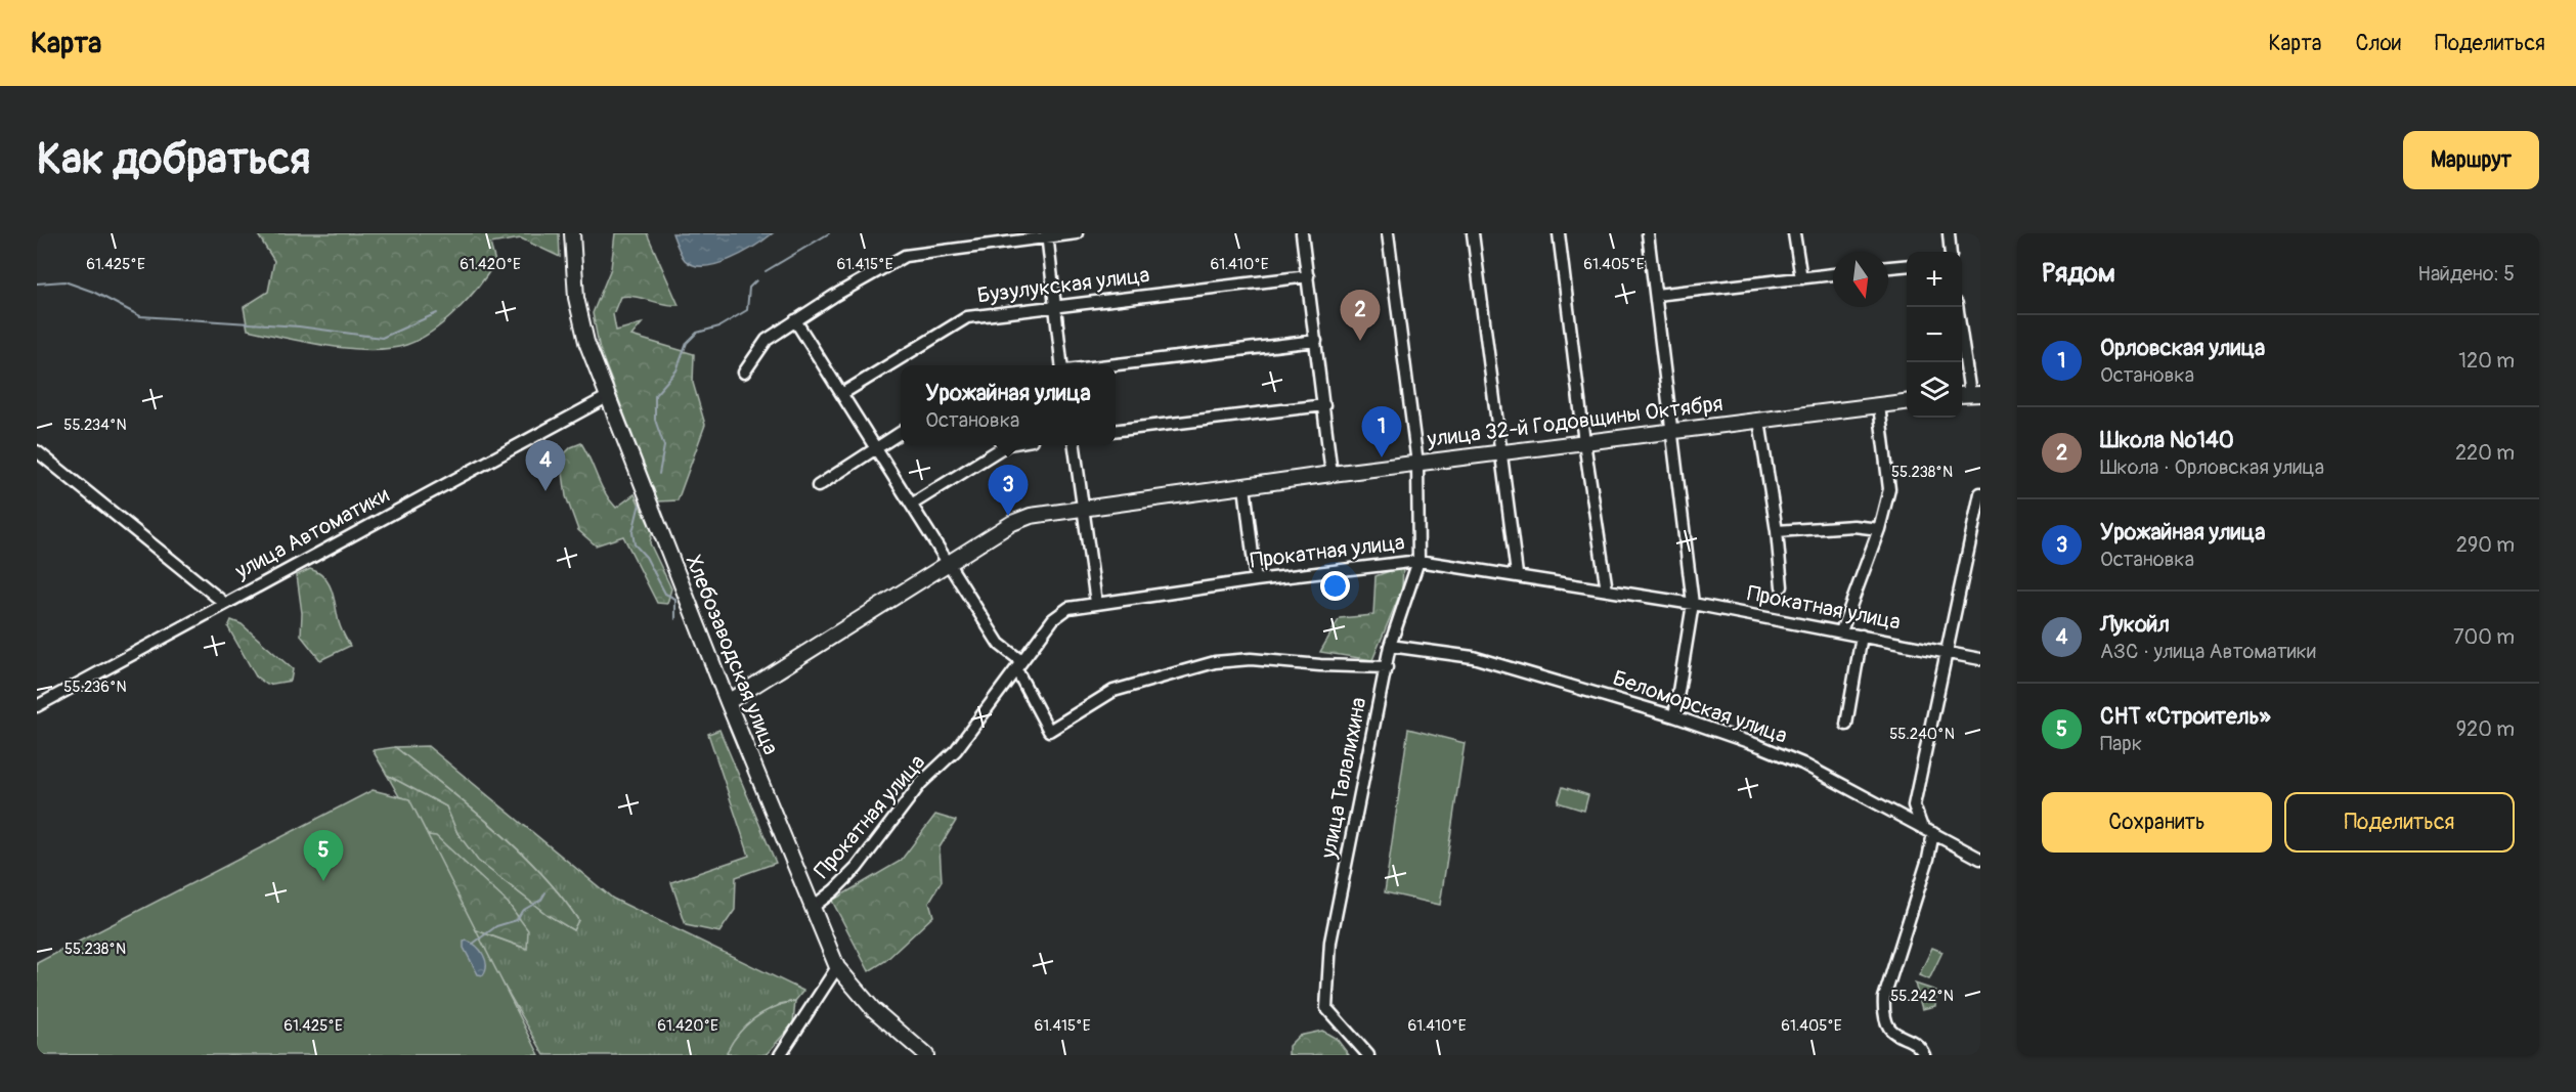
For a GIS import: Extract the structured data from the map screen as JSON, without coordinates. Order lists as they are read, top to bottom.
{
  "streets": {
    "main road": ["улица 32-й Годовщины Октября", "Хлебозаводская улица"],
    "street": [
      "Бузулукская улица",
      "улица Автоматики",
      "Прокатная улица",
      "Беломорская улица",
      "улица Талалихина"
    ]
  },
  "crossings": [
    ["улица 32-й Годовщины Октября", "Хлебозаводская улица"],
    ["улица 32-й Годовщины Октября", "улица Талалихина"],
    ["улица Автоматики", "Хлебозаводская улица"],
    ["Прокатная улица", "Хлебозаводская улица"],
    ["Прокатная улица", "улица Талалихина"],
    ["Беломорская улица", "улица Талалихина"]
  ],
  "north": "bottom",
  "page": {
    "header": "Карта",
    "nav": ["Карта", "Слои", "Поделиться"],
    "buttons": [
      "Маршрут",
      ["Сохранить", "Поделиться"]
    ],
    "title": "Как добраться",
    "heading": ["Рядом", "Найдено: 5"],
    "map_buttons": ["+", "−"],
    "pins": [
      "2",
      "1",
      "4",
      "3",
      "5"
    ],
    "list": [
      {
        "mark": "1",
        "name": "Орловская улица",
        "note": "Остановка",
        "value": "120 m"
      },
      {
        "mark": "2",
        "name": "Школа №140",
        "note": "Школа · Орловская улица",
        "value": "220 m"
      },
      {
        "mark": "3",
        "name": "Урожайная улица",
        "note": "Остановка",
        "value": "290 m"
      },
      {
        "mark": "4",
        "name": "Лукойл",
        "note": "АЗС · улица Автоматики",
        "value": "700 m"
      },
      {
        "mark": "5",
        "name": "СНТ «Строитель»",
        "note": "Парк",
        "value": "920 m"
      }
    ],
    "popup": ["Урожайная улица", "Остановка"]
  },
  "coordinates": [
    "61.425°E",
    "61.420°E",
    "61.415°E",
    "61.410°E",
    "61.405°E",
    "55.234°N",
    "55.238°N",
    "55.236°N",
    "55.240°N",
    "55.242°N"
  ]
}
